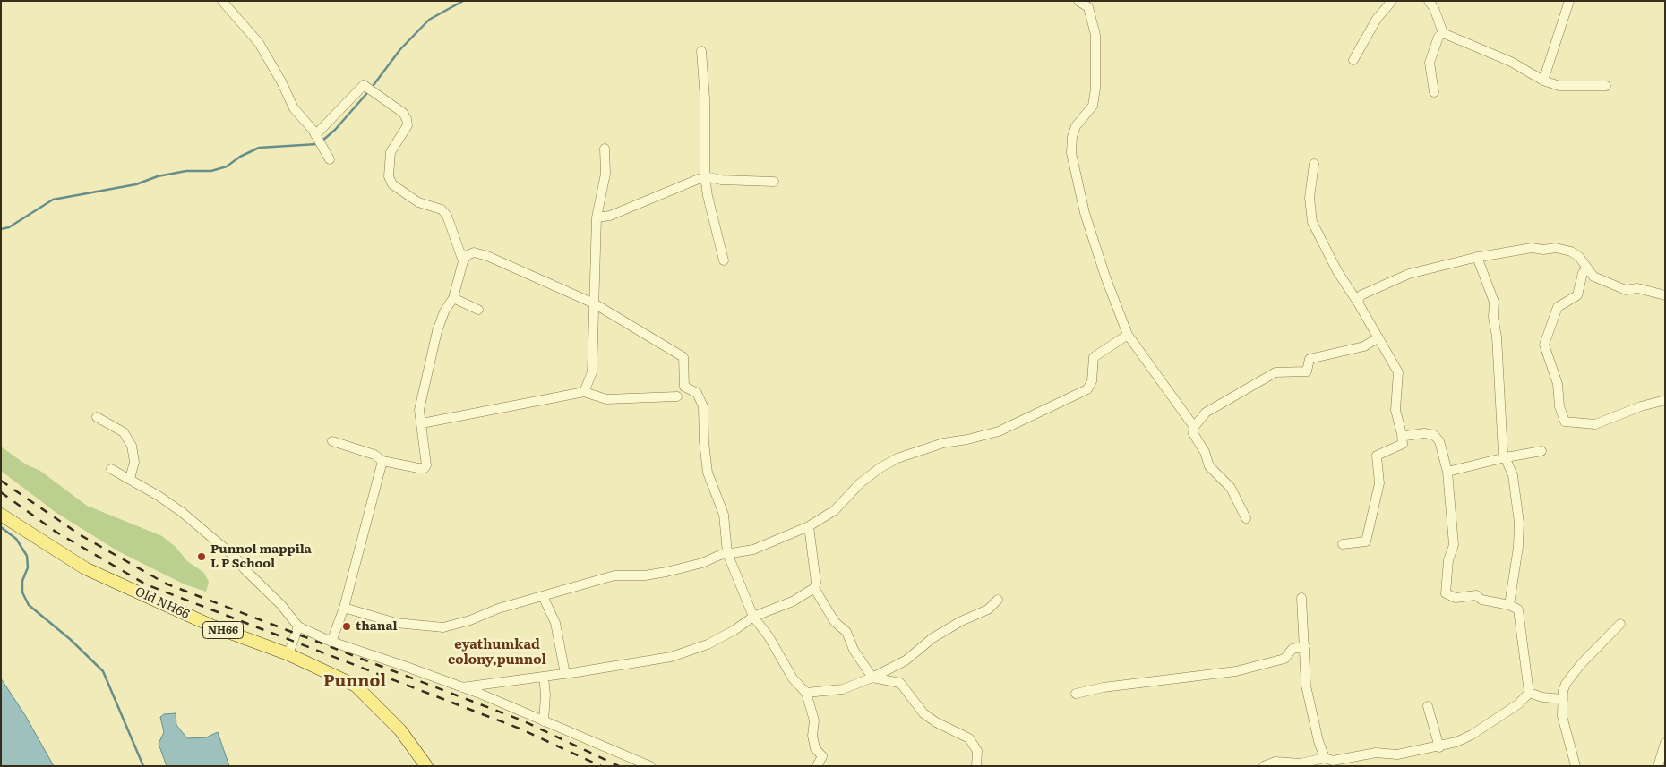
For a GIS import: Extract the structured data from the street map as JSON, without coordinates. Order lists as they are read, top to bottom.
{
  "streets": {
    "main road": ["Old NH66", "NH66"]
  },
  "districts": ["eyathumkad colony,punnol", "Punnol"],
  "places": ["Punnol mappila L P School", "thanal"]
}
